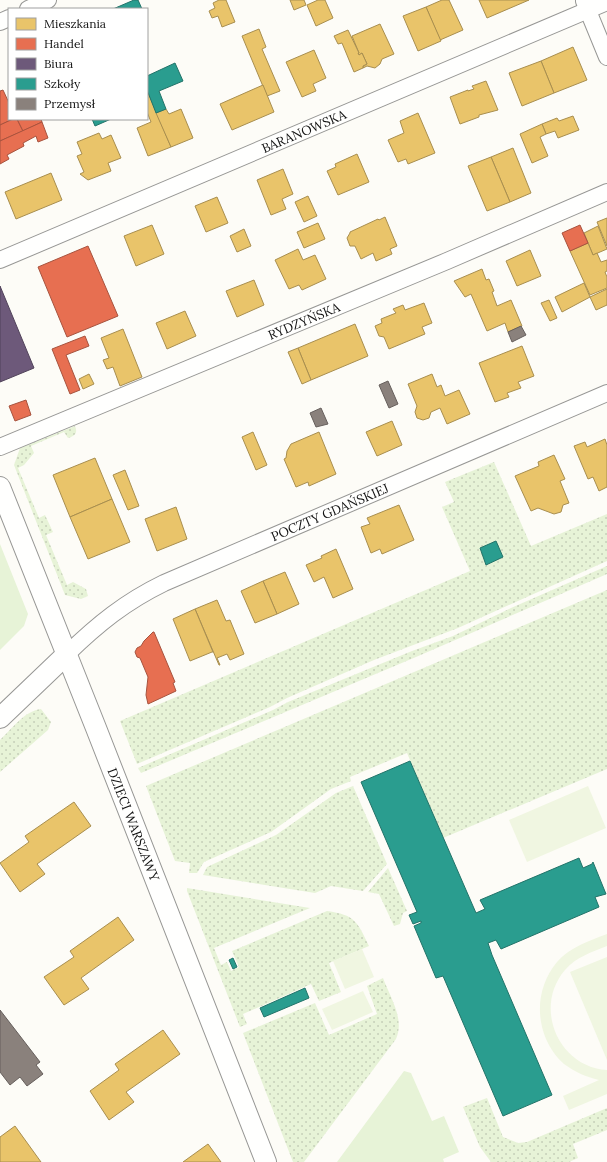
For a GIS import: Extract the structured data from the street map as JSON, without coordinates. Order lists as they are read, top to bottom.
{
  "streets": {
    "street": [
      "BARANOWSKA",
      "RYDZYŃSKA",
      "POCZTY GDAŃSKIEJ",
      "DZIECI WARSZAWY"
    ]
  },
  "crossings": [
    ["POCZTY GDAŃSKIEJ", "DZIECI WARSZAWY"]
  ],
  "legend": [
    "Mieszkania",
    "Handel",
    "Biura",
    "Szkoły",
    "Przemysł"
  ]
}
